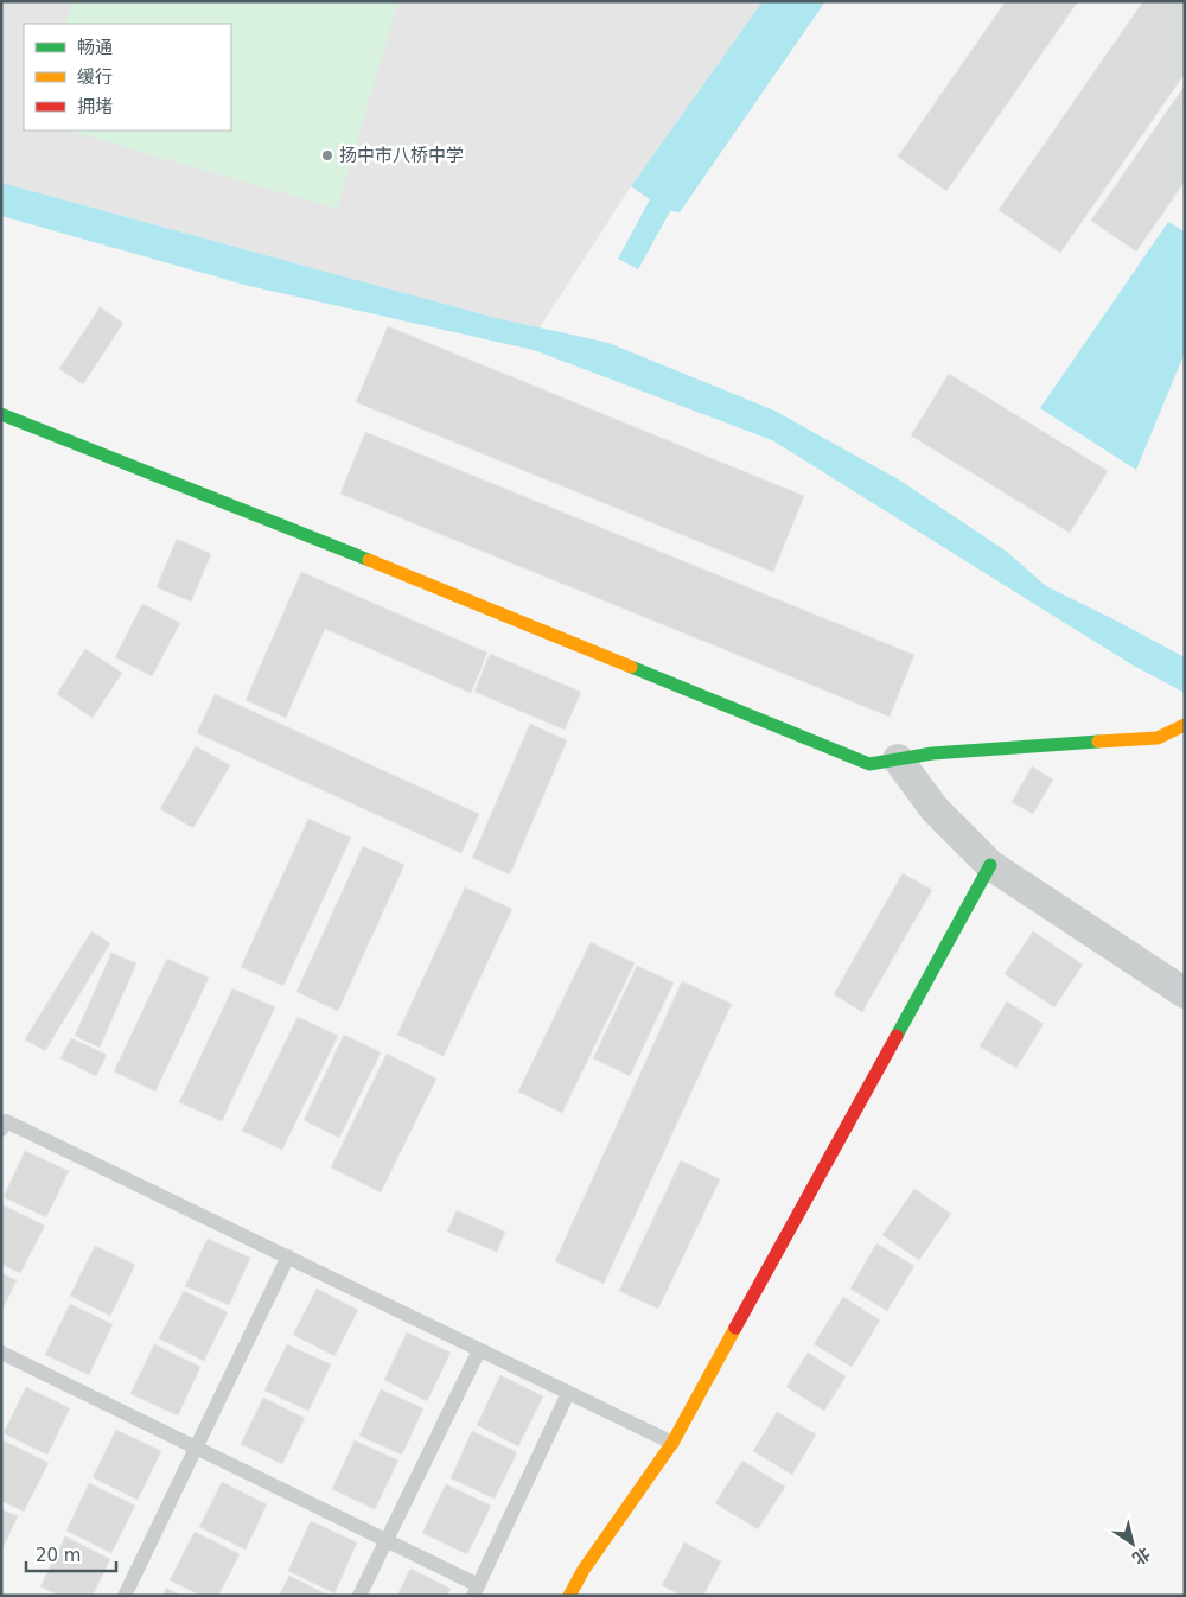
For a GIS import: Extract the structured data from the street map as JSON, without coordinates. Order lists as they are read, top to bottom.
{
  "places": ["扬中市八桥中学"],
  "legend": ["畅通", "缓行", "拥堵"],
  "scale_bar": "20 m",
  "north": "bottom right"
}
